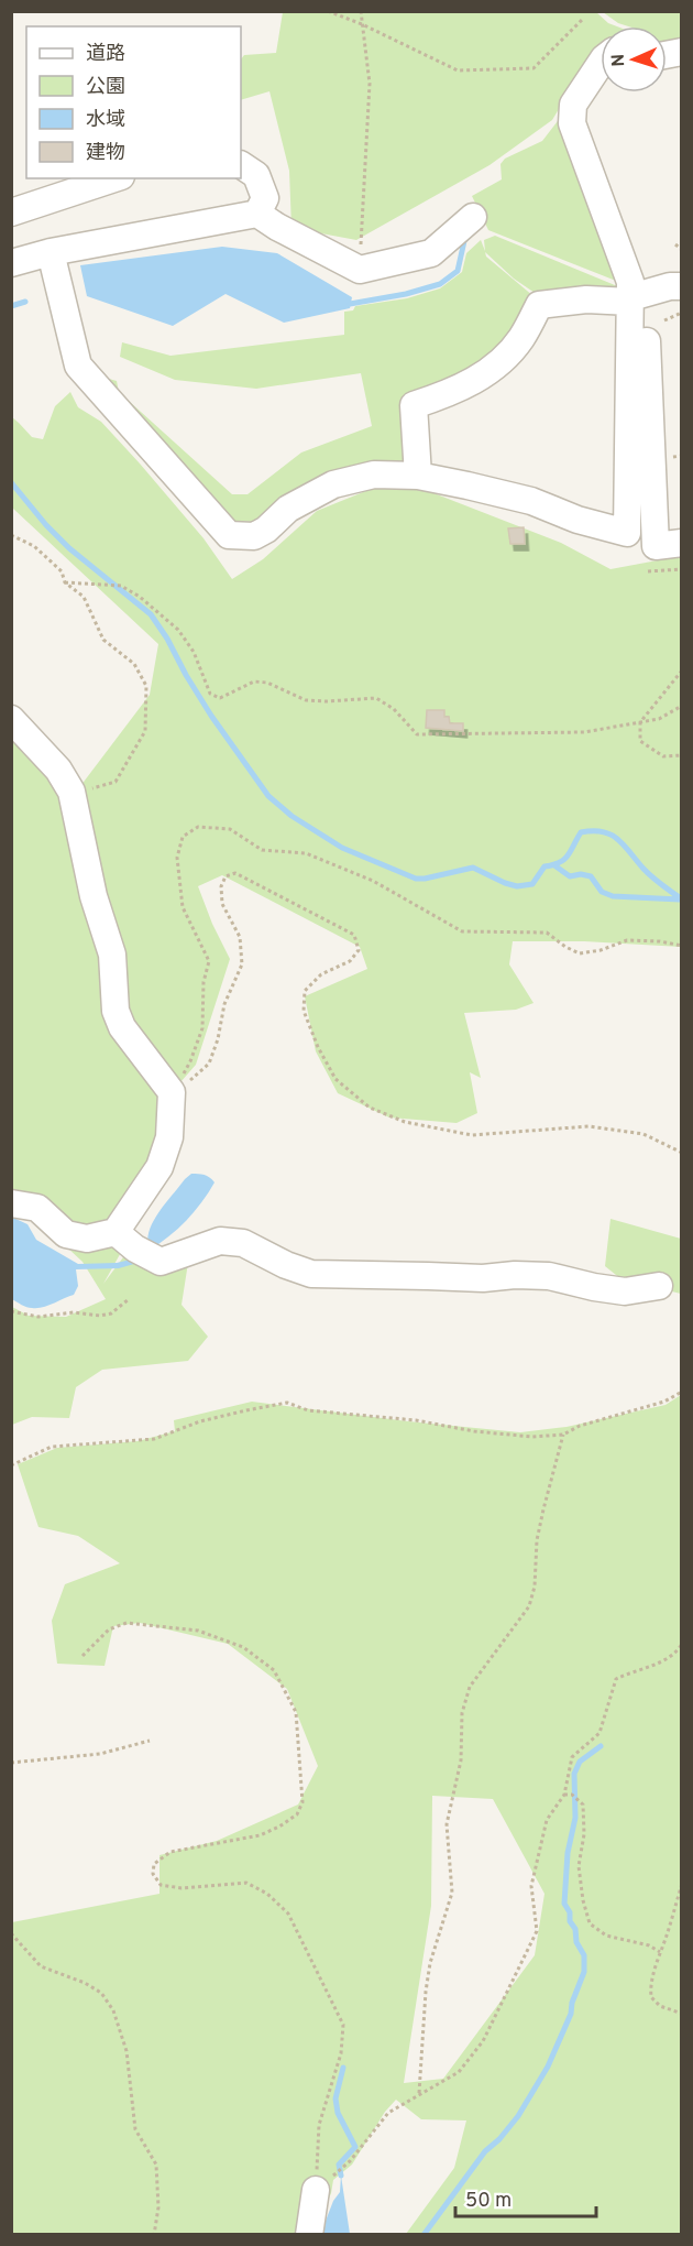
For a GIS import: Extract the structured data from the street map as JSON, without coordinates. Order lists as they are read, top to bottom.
{
  "legend": [
    "道路",
    "公園",
    "水域",
    "建物"
  ],
  "scale_bar": "50 m",
  "north": "left"
}
